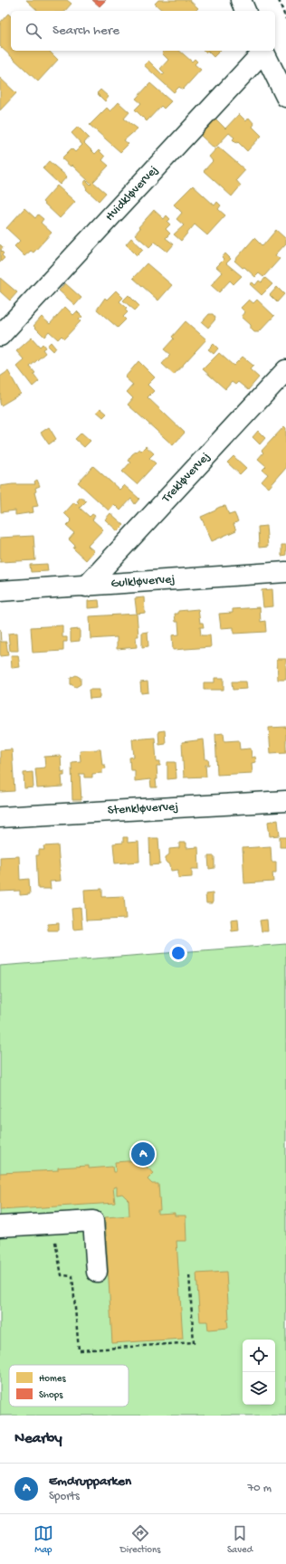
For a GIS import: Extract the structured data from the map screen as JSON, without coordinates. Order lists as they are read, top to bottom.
{
  "streets": {
    "street": [
      "Hvidkløvervej",
      "Trekløvervej",
      "Gulkløvervej",
      "Stenkløvervej"
    ]
  },
  "crossings": [
    ["Trekløvervej", "Gulkløvervej"]
  ],
  "legend": ["Homes", "Shops"],
  "page": {
    "search": "Search here",
    "pins": "A",
    "heading": "Nearby",
    "list": [
      {
        "mark": "A",
        "name": "Emdrupparken",
        "note": "Sports",
        "value": "70 m"
      }
    ],
    "nav": ["Map", "Directions", "Saved"]
  }
}
